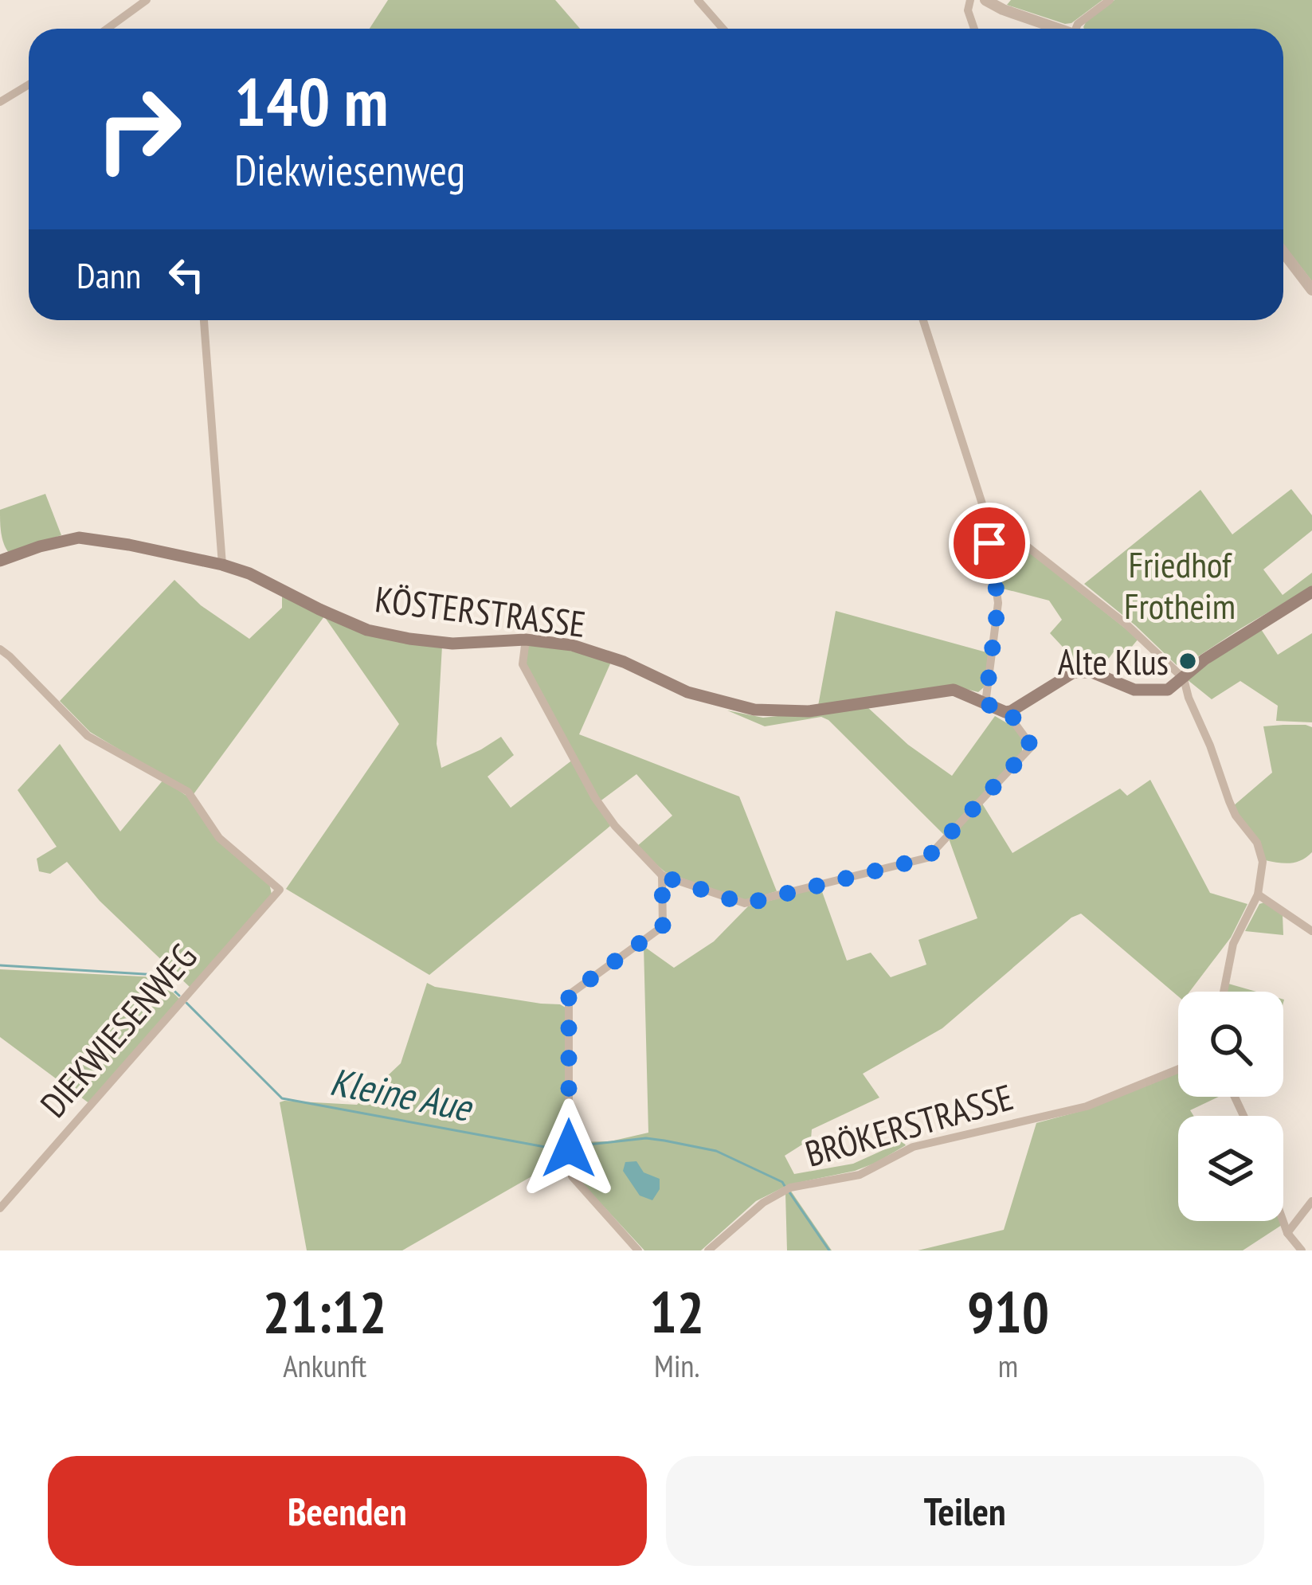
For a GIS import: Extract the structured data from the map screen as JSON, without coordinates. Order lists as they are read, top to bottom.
{
  "streets": {
    "main road": ["KÖSTERSTRASSE"],
    "street": ["DIEKWIESENWEG", "BRÖKERSTRASSE"]
  },
  "water": ["Kleine Aue"],
  "parks": ["Friedhof Frotheim"],
  "places": ["Alte Klus"],
  "page": {
    "turn": ["140 m", "Diekwiesenweg"],
    "then": "Dann",
    "eta": [
      "21:12",
      "Ankunft",
      "12",
      "Min.",
      "910",
      "m"
    ],
    "buttons": ["Beenden", "Teilen"]
  }
}
